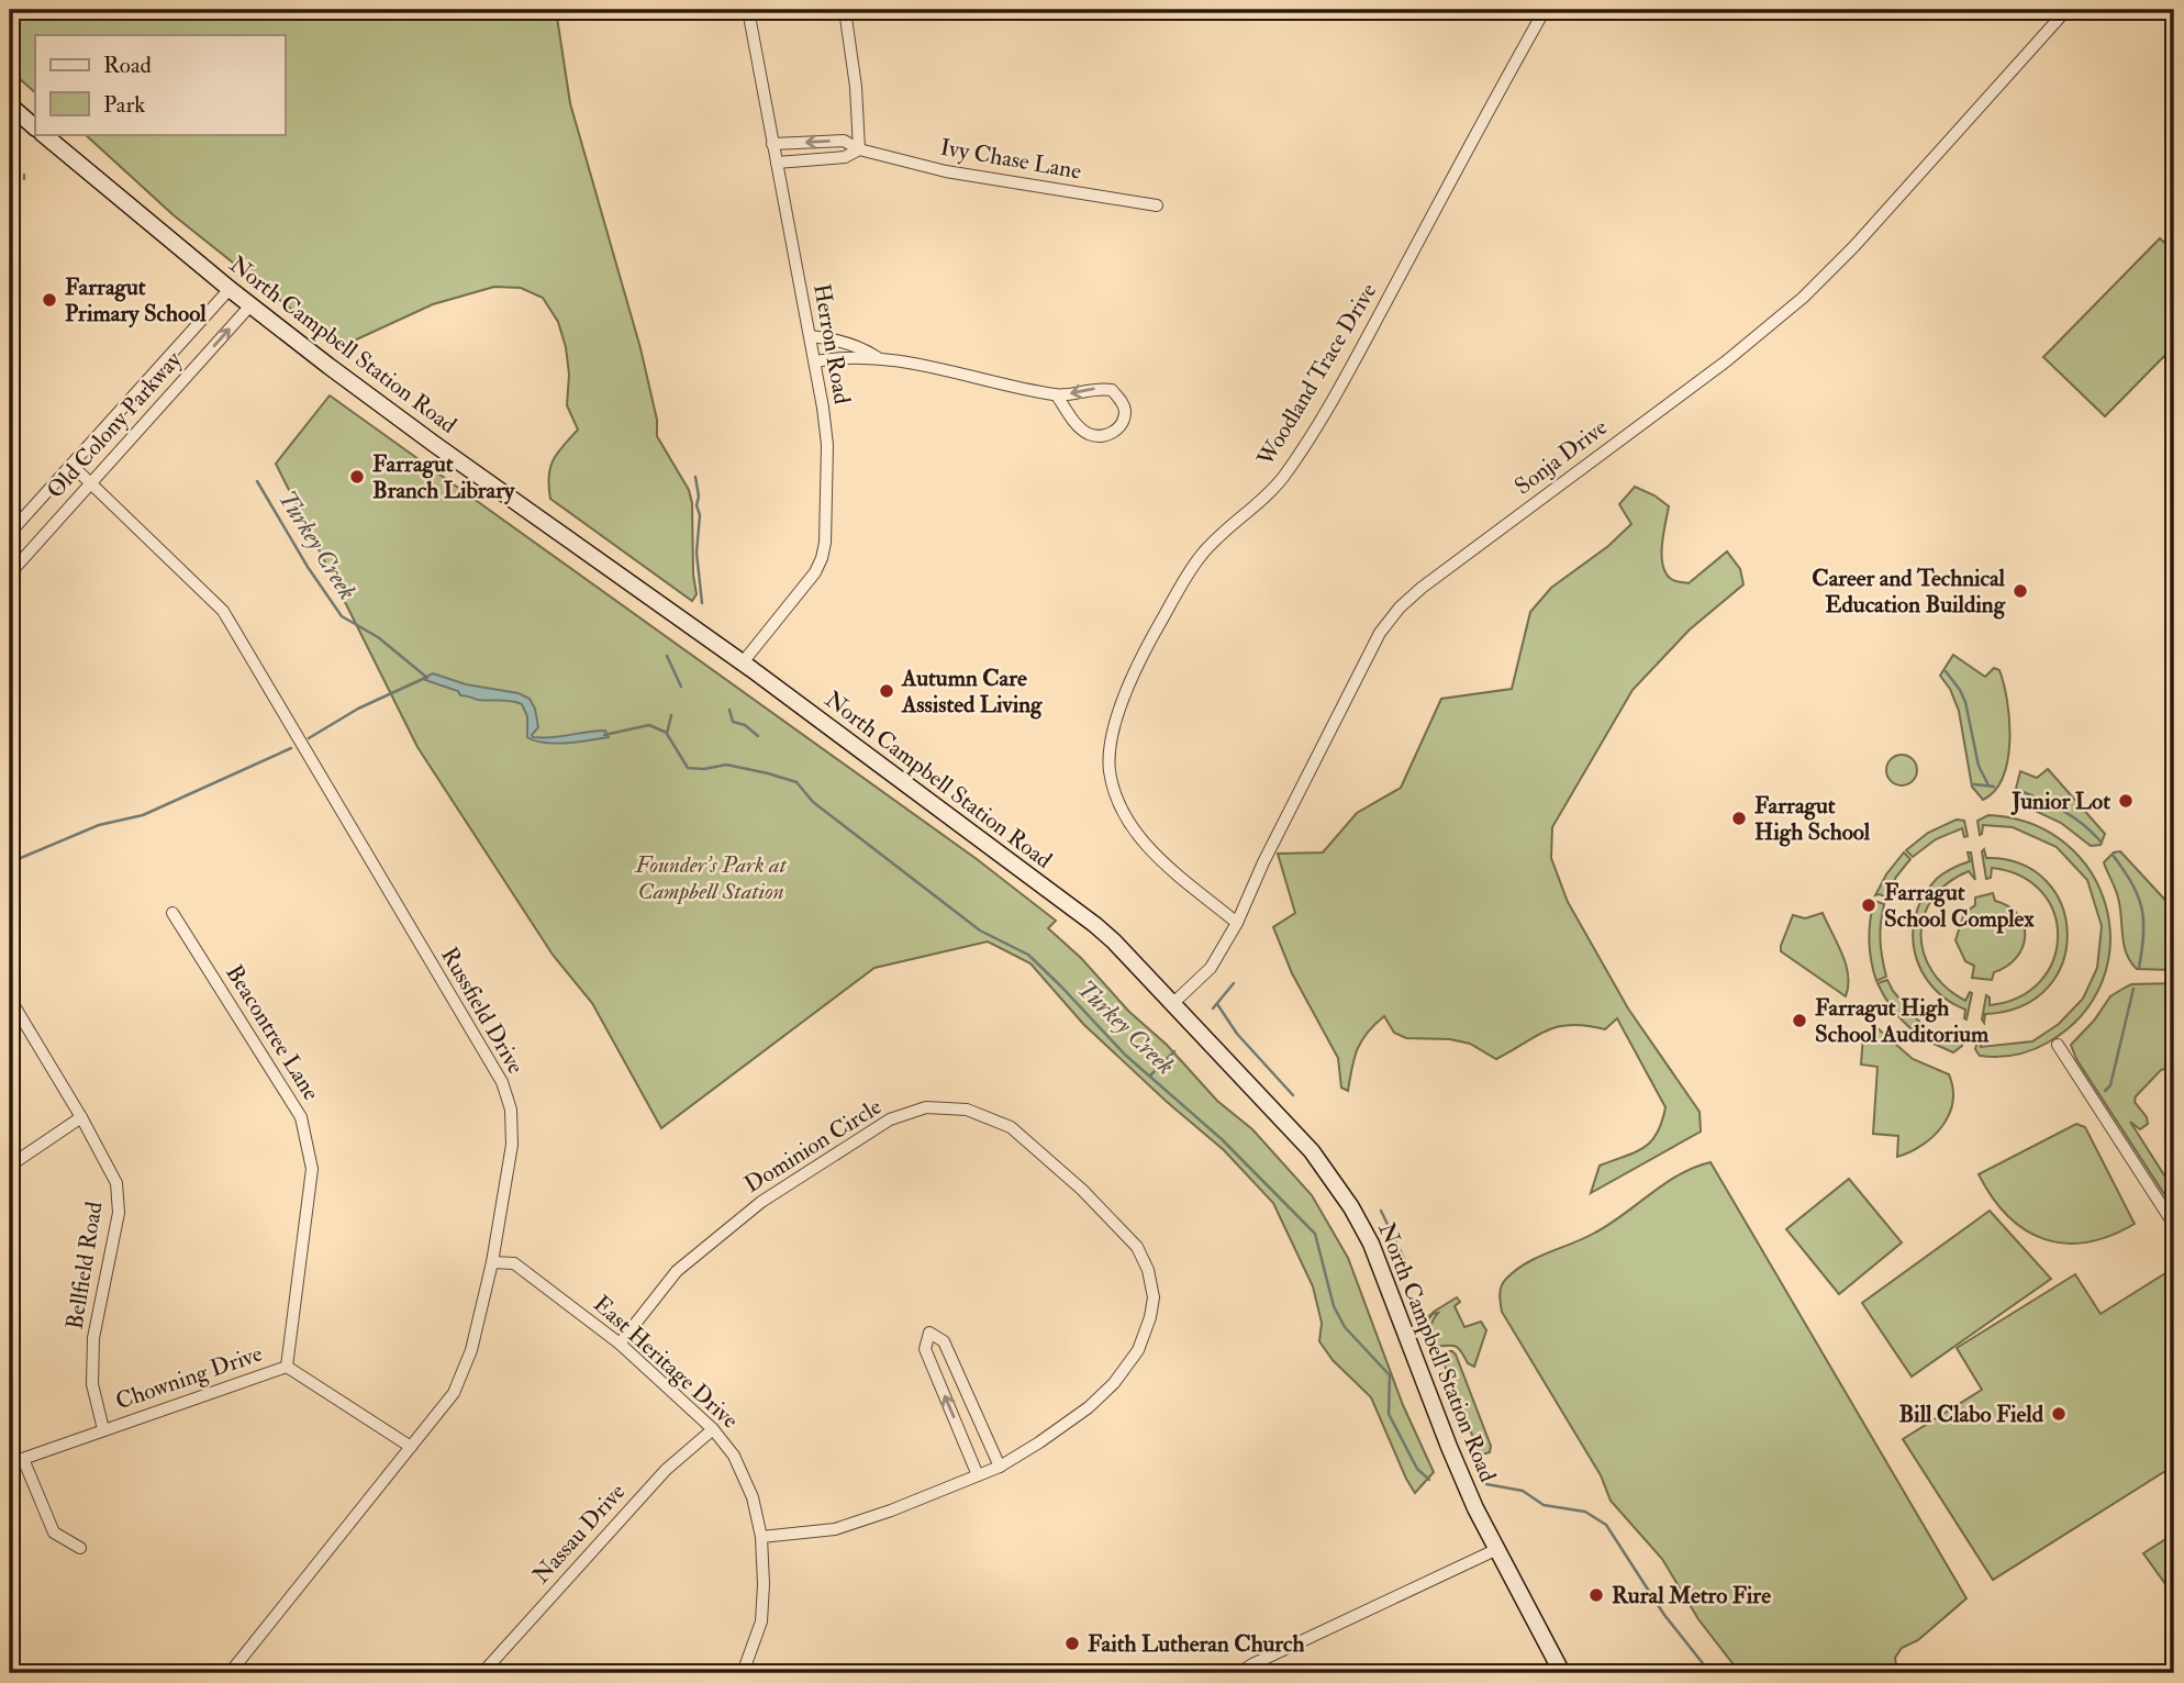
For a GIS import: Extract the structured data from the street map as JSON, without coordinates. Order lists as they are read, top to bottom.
{
  "streets": {
    "main road": ["North Campbell Station Road"],
    "street": [
      "Ivy Chase Lane",
      "Herron Road",
      "Woodland Trace Drive",
      "Old Colony Parkway",
      "Sonja Drive",
      "Russfield Drive",
      "Beacontree Lane",
      "Dominion Circle",
      "Bellfield Road",
      "East Heritage Drive",
      "Chowning Drive",
      "Nassau Drive"
    ]
  },
  "crossings": [
    ["Ivy Chase Lane", "Herron Road"],
    ["Herron Road", "North Campbell Station Road"],
    ["North Campbell Station Road", "Old Colony Parkway"],
    ["North Campbell Station Road", "Sonja Drive"],
    ["Woodland Trace Drive", "Sonja Drive"],
    ["Old Colony Parkway", "Russfield Drive"],
    ["Russfield Drive", "East Heritage Drive"],
    ["Russfield Drive", "Chowning Drive"],
    ["Beacontree Lane", "Chowning Drive"],
    ["Dominion Circle", "East Heritage Drive"],
    ["Bellfield Road", "Chowning Drive"],
    ["East Heritage Drive", "Nassau Drive"]
  ],
  "water": ["Turkey Creek"],
  "parks": ["Founder's Park at Campbell Station"],
  "places": [
    "Farragut Primary School",
    "Farragut Branch Library",
    "Career and Technical Education Building",
    "Autumn Care Assisted Living",
    "Junior Lot",
    "Farragut High School",
    "Farragut School Complex",
    "Farragut High School Auditorium",
    "Bill Clabo Field",
    "Rural Metro Fire",
    "Faith Lutheran Church"
  ],
  "legend": ["Road", "Park"]
}
